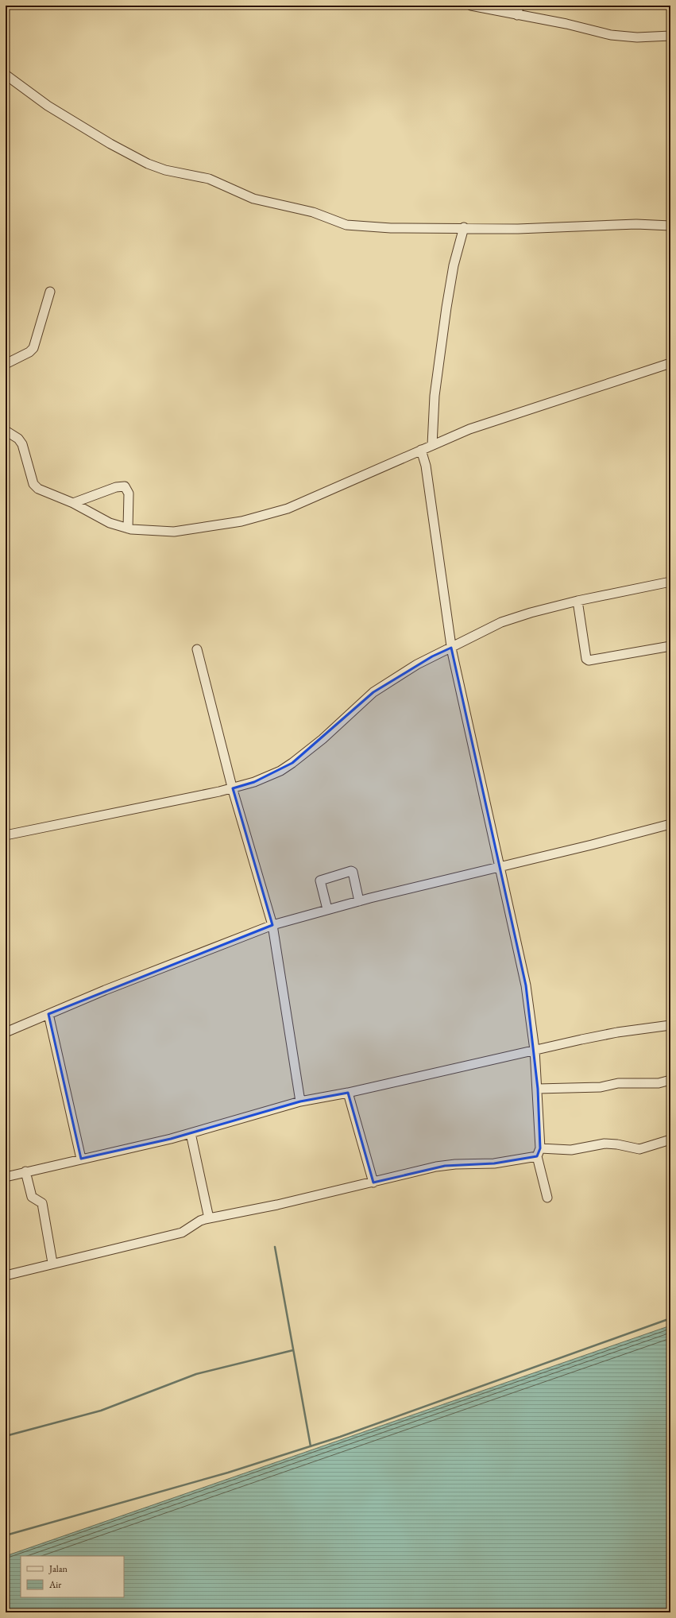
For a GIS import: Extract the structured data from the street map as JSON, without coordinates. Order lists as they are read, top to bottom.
{
  "legend": ["Jalan", "Air"]
}
